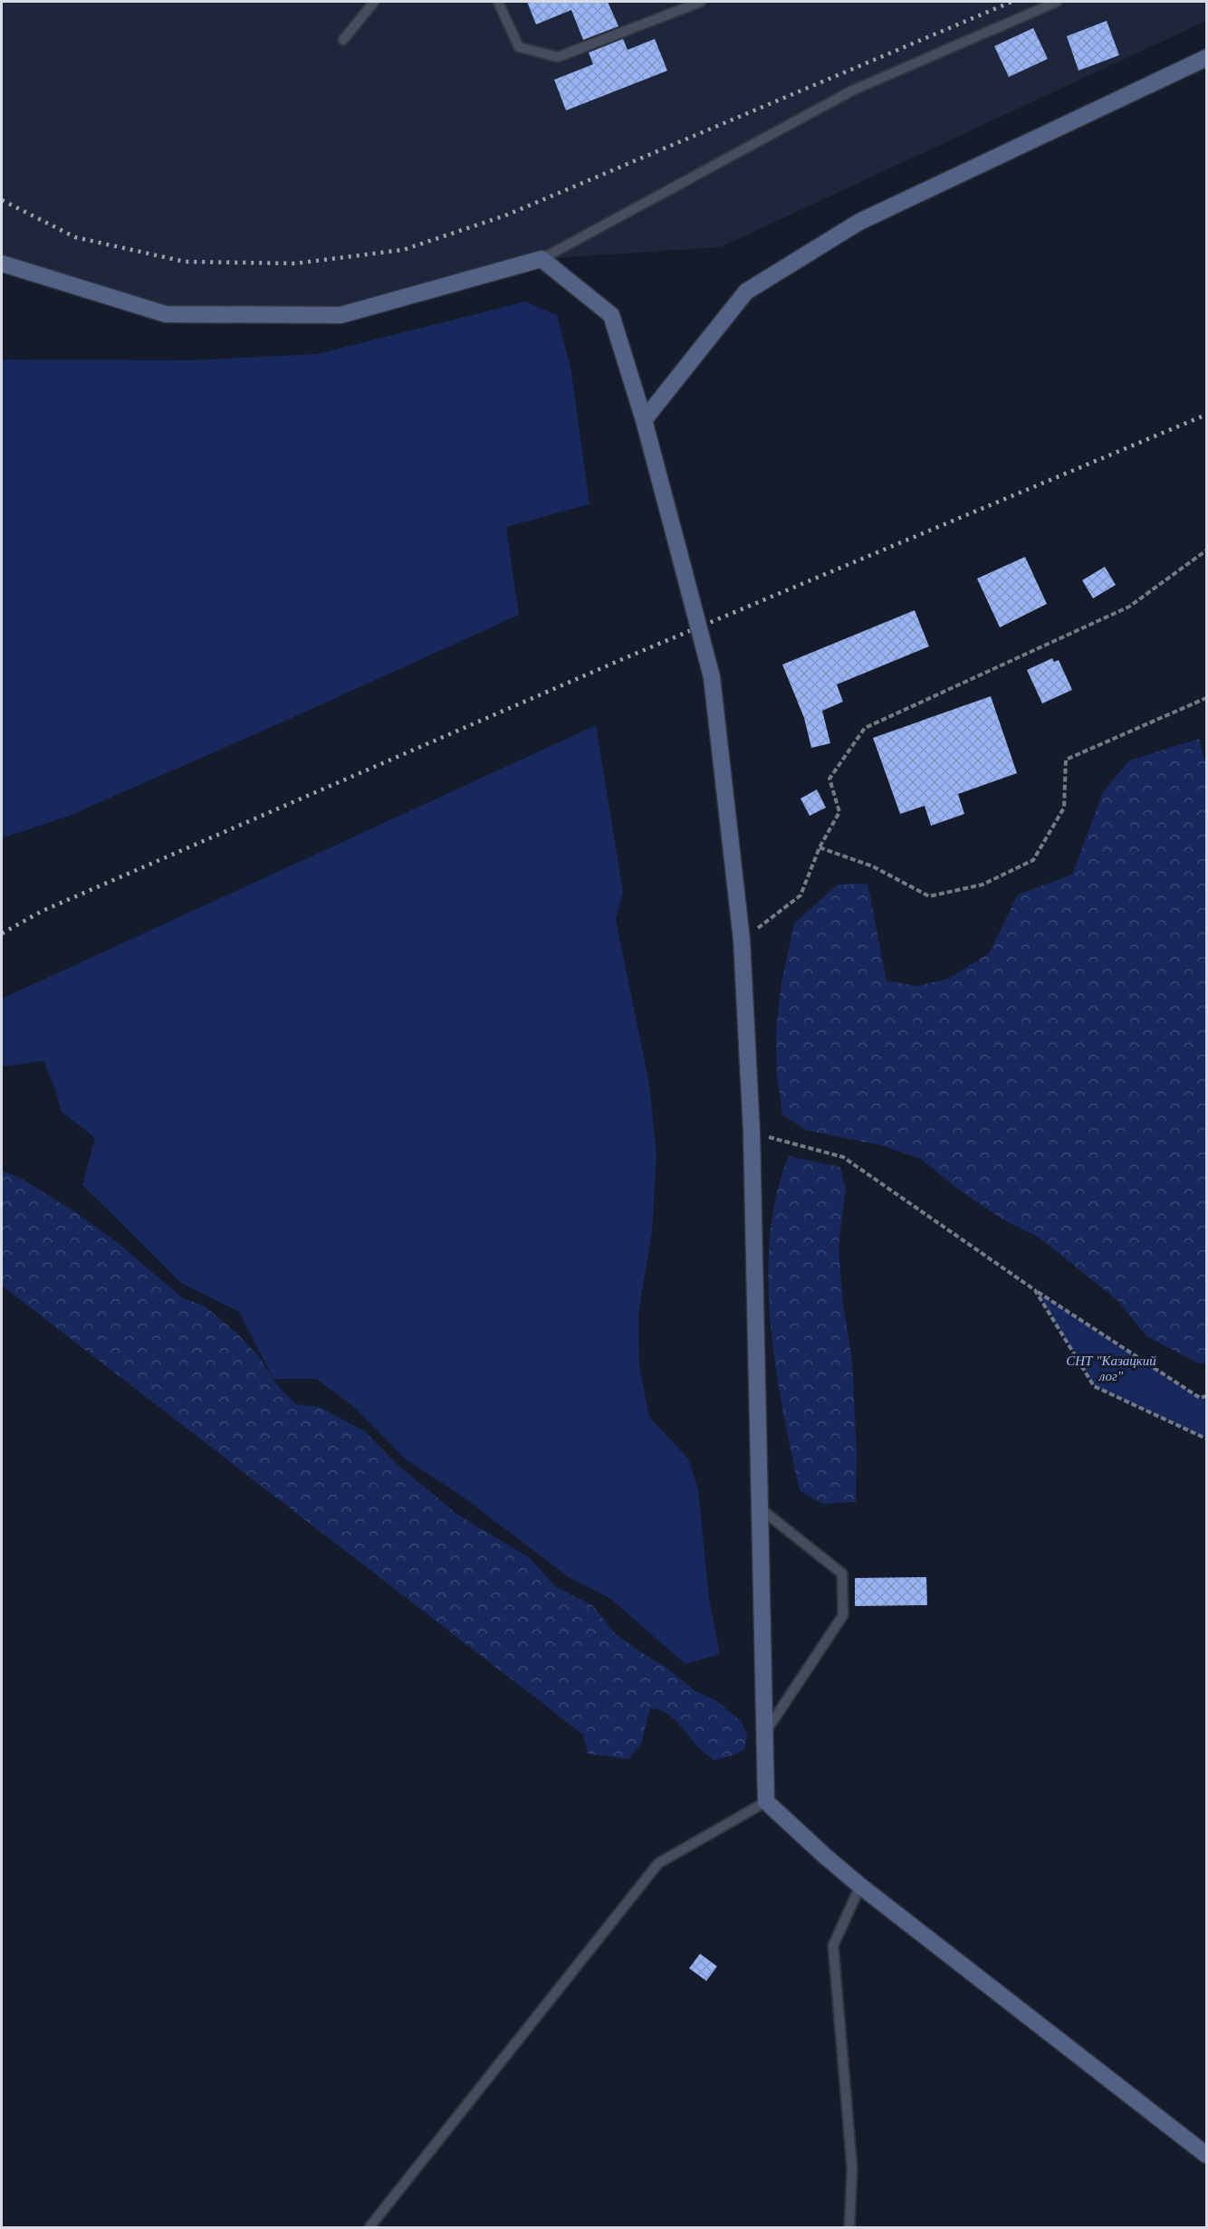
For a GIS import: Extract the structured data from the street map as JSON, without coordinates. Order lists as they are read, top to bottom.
{
  "parks": ["СНТ \"Казацкий лог\""]
}
